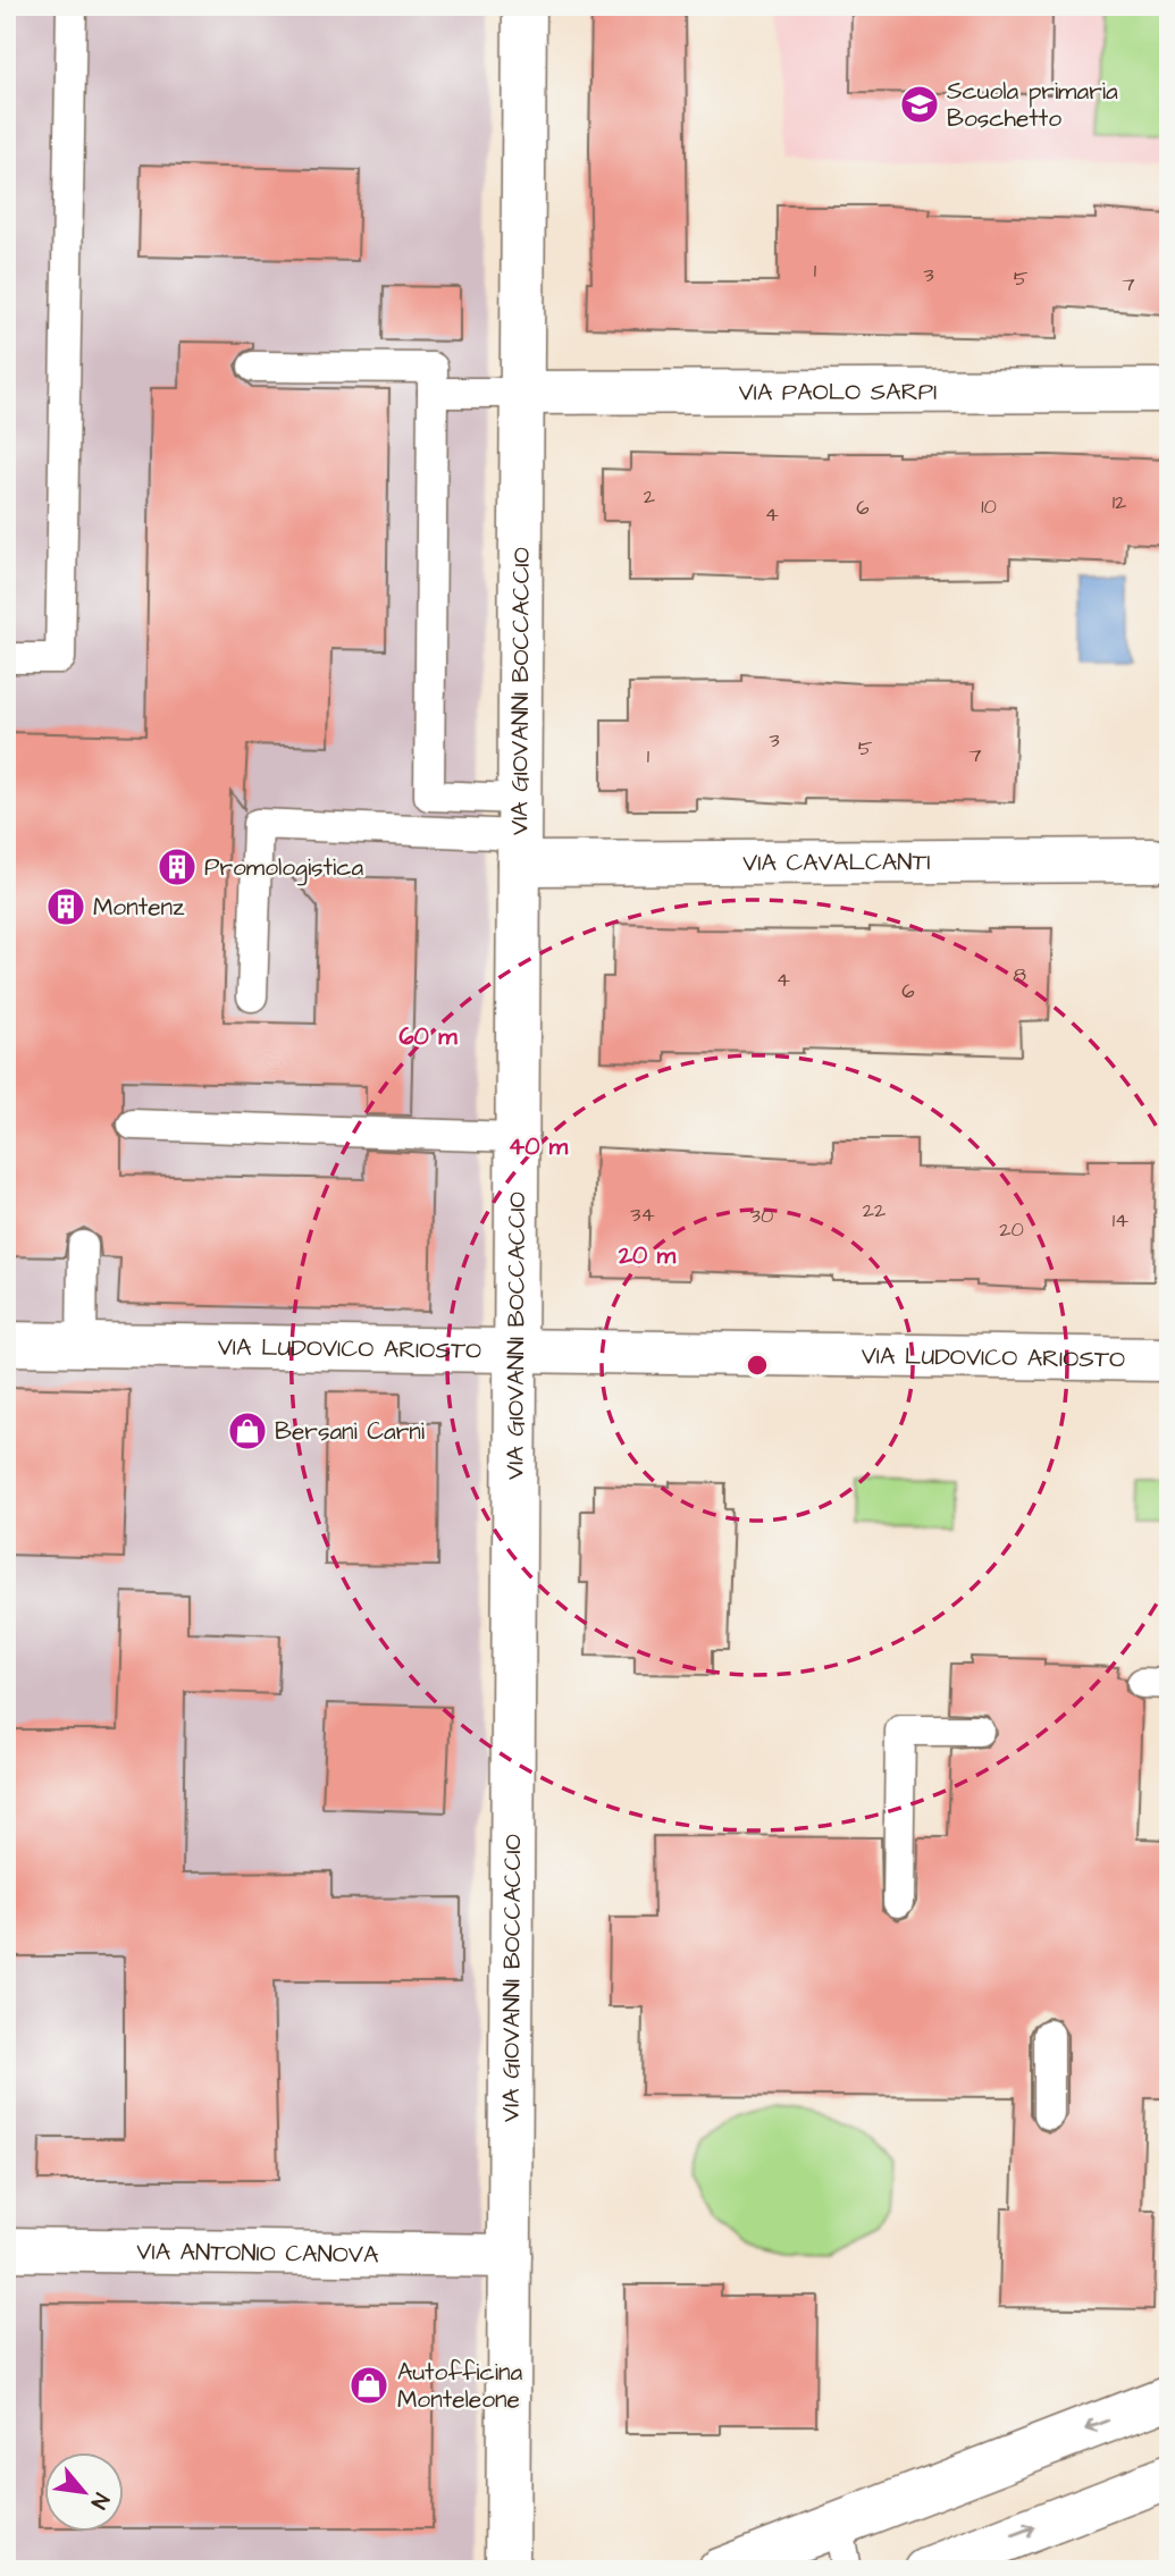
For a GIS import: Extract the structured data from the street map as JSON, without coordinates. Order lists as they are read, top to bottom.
{
  "streets": {
    "street": [
      "VIA PAOLO SARPI",
      "VIA GIOVANNI BOCCACCIO",
      "VIA CAVALCANTI",
      "VIA LUDOVICO ARIOSTO",
      "VIA ANTONIO CANOVA"
    ]
  },
  "crossings": [
    ["VIA PAOLO SARPI", "VIA GIOVANNI BOCCACCIO"],
    ["VIA GIOVANNI BOCCACCIO", "VIA CAVALCANTI"],
    ["VIA GIOVANNI BOCCACCIO", "VIA LUDOVICO ARIOSTO"],
    ["VIA GIOVANNI BOCCACCIO", "VIA ANTONIO CANOVA"]
  ],
  "places": {
    "school or university": ["Scuola primaria Boschetto"],
    "building": ["Promologistica", "Montenz"],
    "shop": ["Bersani Carni", "Autofficina Monteleone"]
  },
  "house_numbers": [
    "1",
    "3",
    "5",
    "7",
    "2",
    "12",
    "10",
    "6",
    "4",
    "3",
    "5",
    "7",
    "1",
    "8",
    "4",
    "6",
    "22",
    "34",
    "30",
    "14",
    "20"
  ],
  "north": "bottom right",
  "rings": ["60 m", "40 m", "20 m"]
}
